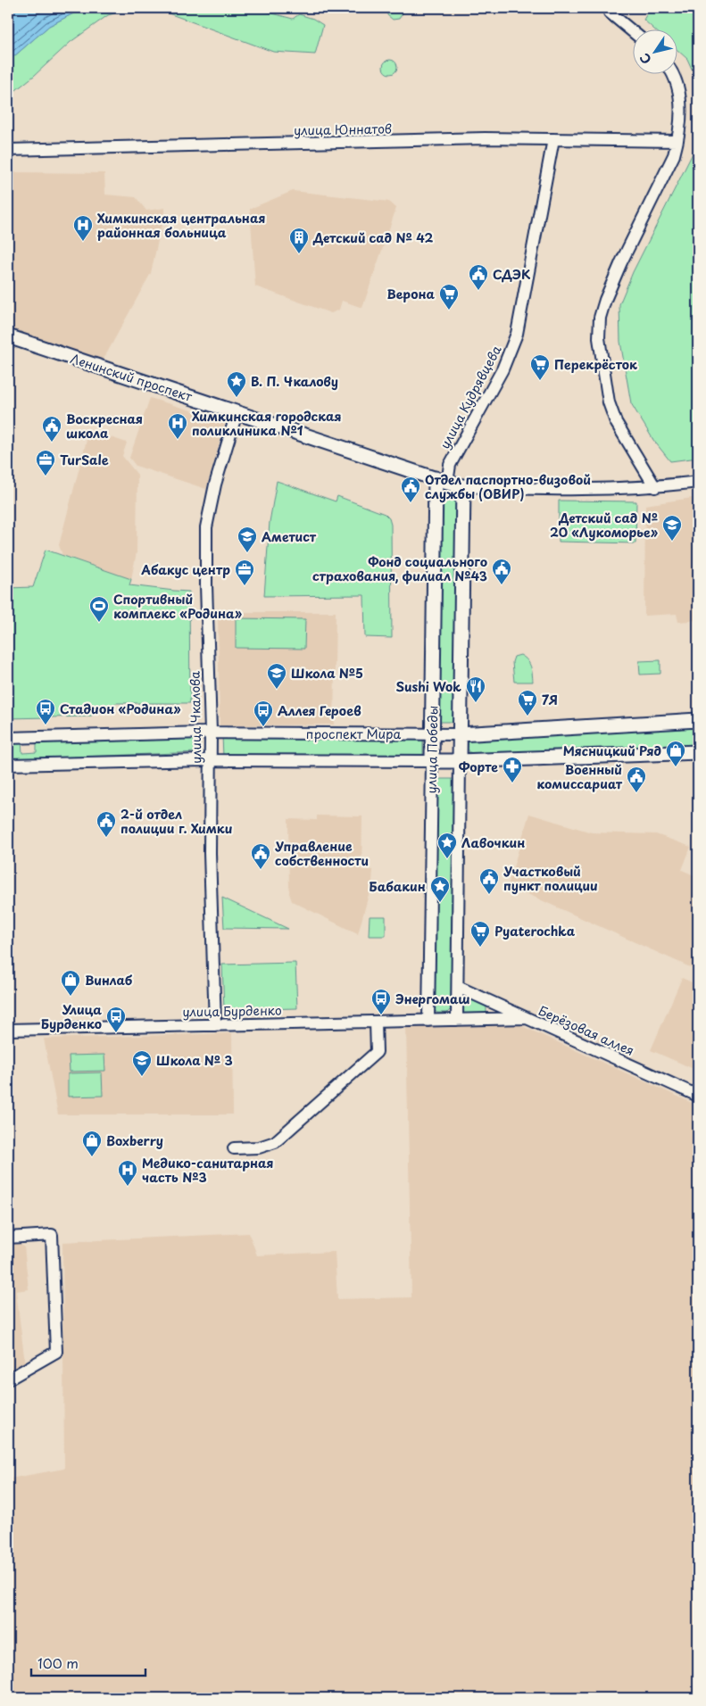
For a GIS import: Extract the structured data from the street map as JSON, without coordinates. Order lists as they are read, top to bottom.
{
  "streets": {
    "main road": ["Ленинский проспект", "проспект Мира", "улица Победы"],
    "street": [
      "улица Юннатов",
      "улица Кудрявцева",
      "улица Чкалова",
      "улица Бурденко",
      "Берёзовая аллея"
    ]
  },
  "crossings": [
    ["улица Юннатов", "улица Кудрявцева"],
    ["Ленинский проспект", "улица Кудрявцева"],
    ["Ленинский проспект", "улица Чкалова"],
    ["Ленинский проспект", "улица Победы"],
    ["улица Кудрявцева", "улица Победы"],
    ["улица Чкалова", "проспект Мира"],
    ["улица Чкалова", "улица Бурденко"],
    ["проспект Мира", "улица Победы"],
    ["улица Победы", "улица Бурденко"],
    ["улица Бурденко", "Берёзовая аллея"]
  ],
  "places": {
    "hospital": ["Химкинская центральная районная больница", "Химкинская городская поликлиника №1", "Медико-санитарная часть №3"],
    "building": ["Детский сад № 42"],
    "public building": [
      "СДЭК",
      "Воскресная школа",
      "Отдел паспортно-визовой службы (ОВИР)",
      "Фонд социального страхования, филиал №43",
      "Военный комиссариат",
      "2-й отдел полиции г. Химки",
      "Управление собственности",
      "Участковый пункт полиции"
    ],
    "supermarket": [
      "Верона",
      "Перекрёсток",
      "7Я",
      "Pyaterochka"
    ],
    "place": ["В. П. Чкалову", "Лавочкин", "Бабакин"],
    "office": ["TurSale", "Абакус центр"],
    "school or university": [
      "Детский сад № 20 «Лукоморье»",
      "Аметист",
      "Школа №5",
      "Школа № 3"
    ],
    "sports": ["Спортивный комплекс «Родина»"],
    "restaurant": ["Sushi Wok"],
    "bus stop": [
      "Стадион «Родина»",
      "Аллея Героев",
      "Энергомаш",
      "Улица Бурденко"
    ],
    "shop": ["Мясницкий Ряд", "Винлаб", "Boxberry"],
    "pharmacy": ["Форте"]
  },
  "scale_bar": "100 m",
  "north": "bottom left"
}
